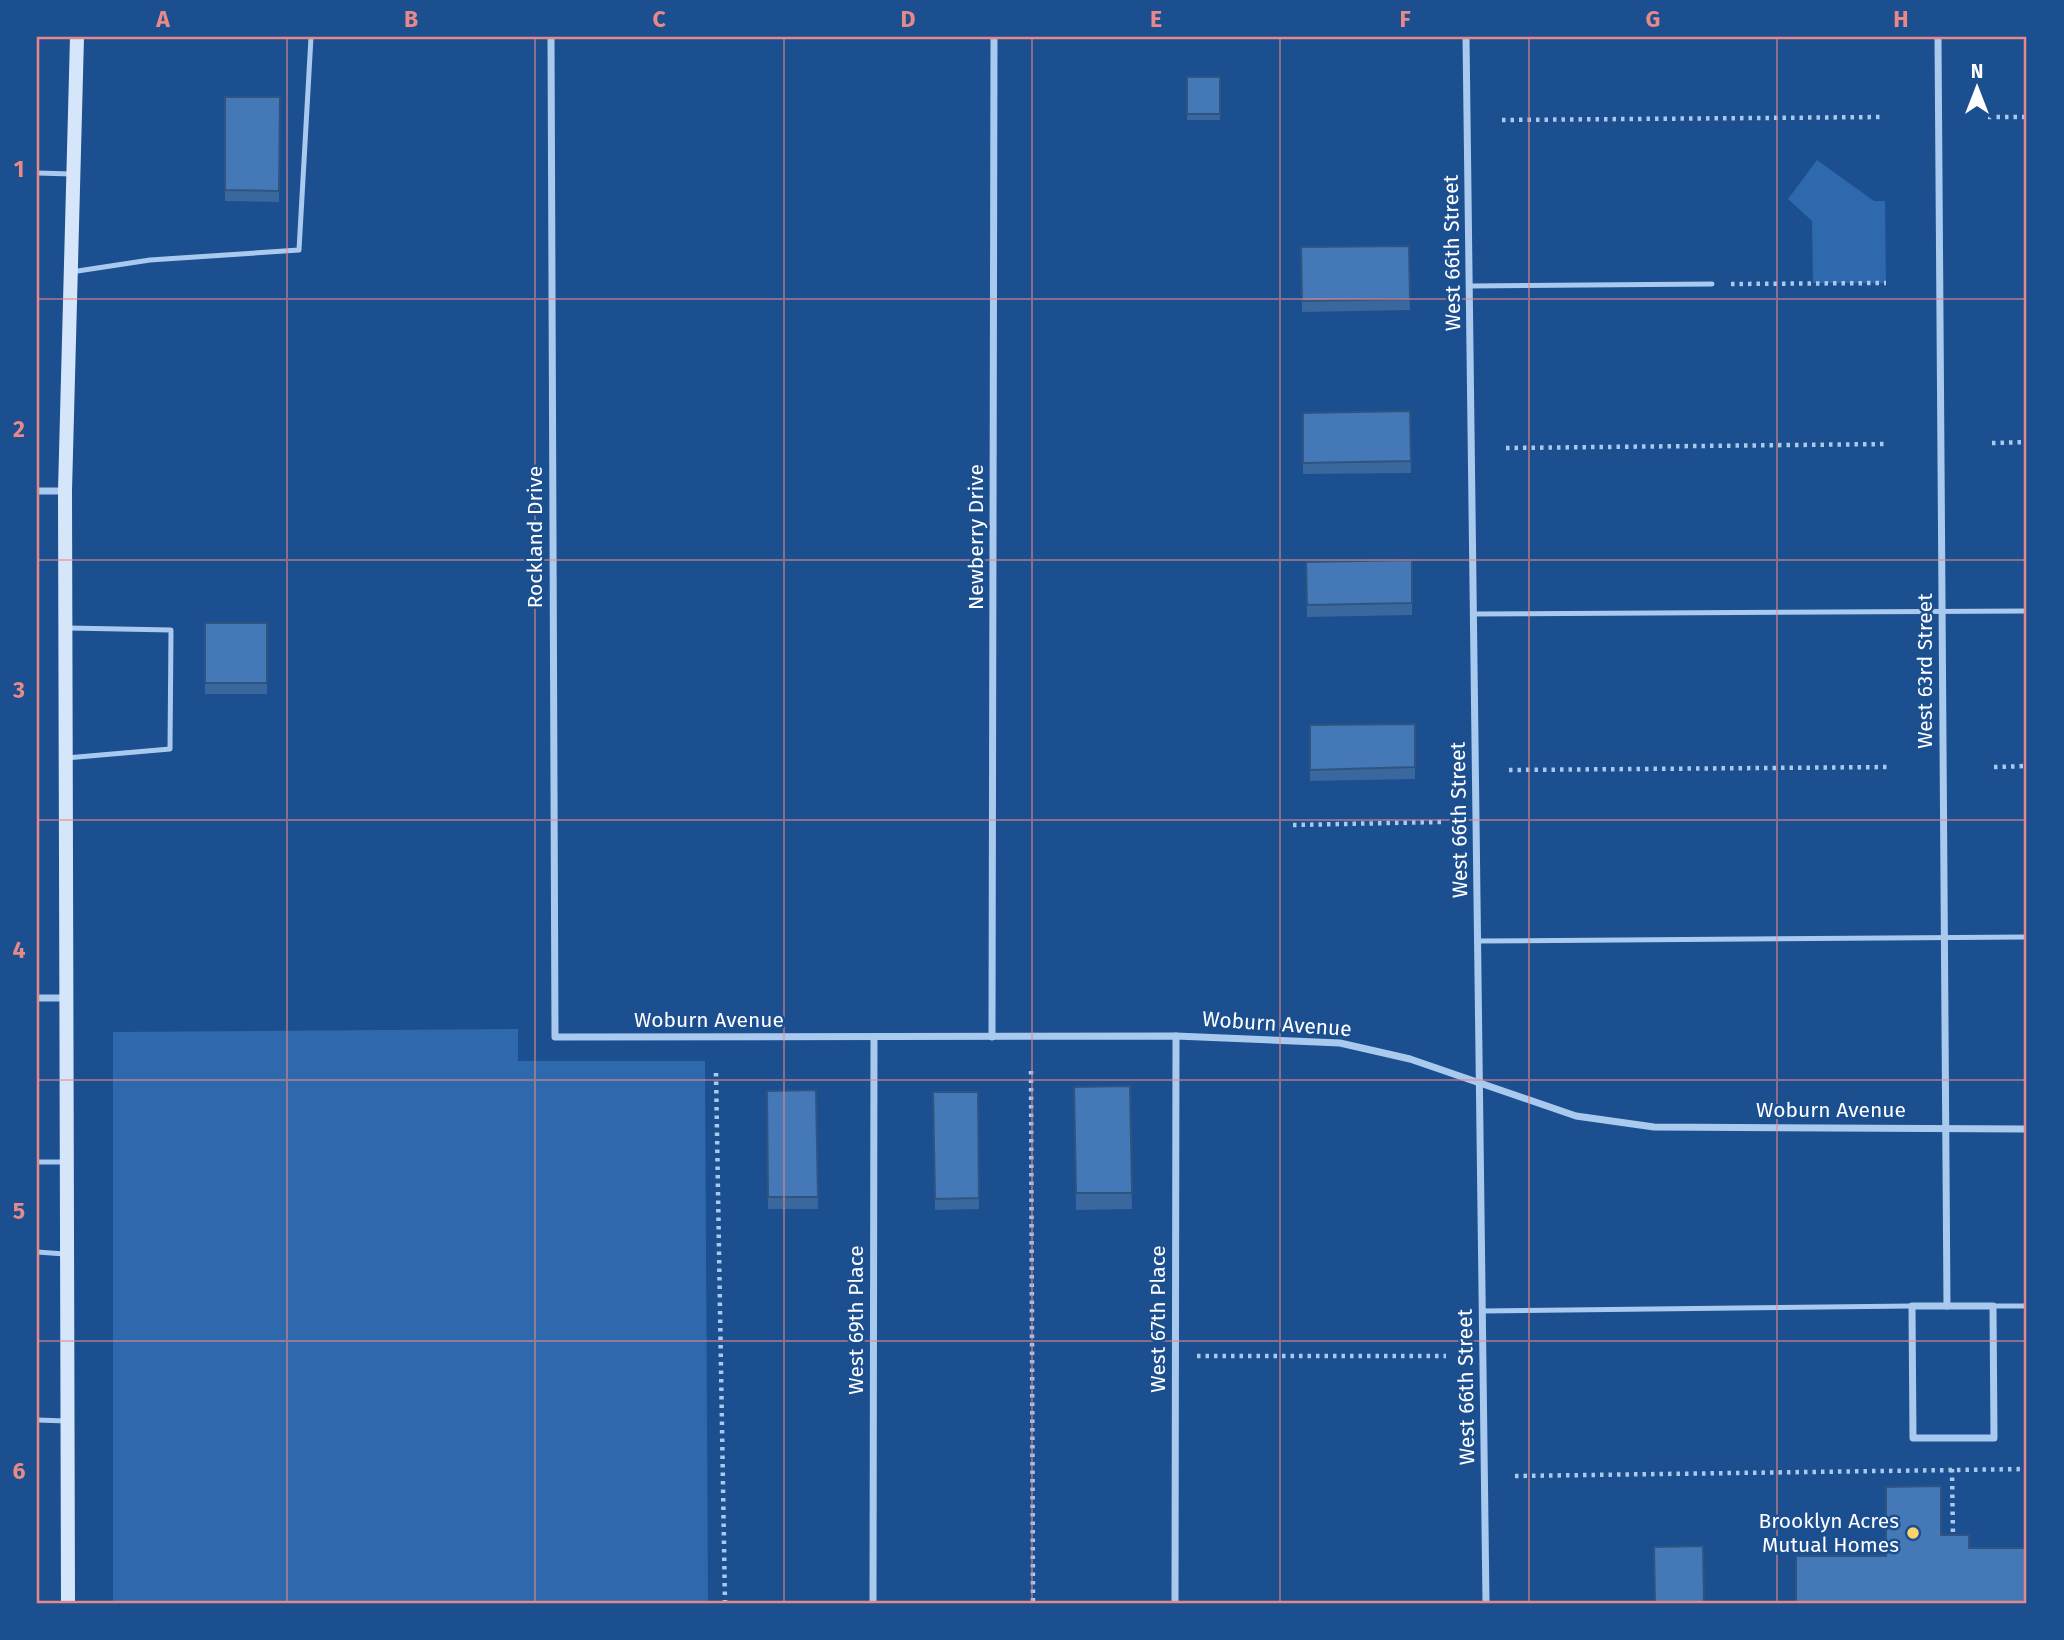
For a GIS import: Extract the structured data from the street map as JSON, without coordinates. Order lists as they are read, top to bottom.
{
  "streets": {
    "street": [
      "West 66th Street",
      "Rockland Drive",
      "Newberry Drive",
      "West 63rd Street",
      "Woburn Avenue",
      "West 67th Place",
      "West 69th Place"
    ]
  },
  "crossings": [
    ["West 66th Street", "Woburn Avenue"],
    ["Rockland Drive", "Woburn Avenue"],
    ["Newberry Drive", "Woburn Avenue"],
    ["West 63rd Street", "Woburn Avenue"],
    ["Woburn Avenue", "West 67th Place"],
    ["Woburn Avenue", "West 69th Place"]
  ],
  "places": ["Brooklyn Acres Mutual Homes"],
  "north": "top",
  "grid": {
    "columns": [
      "A",
      "B",
      "C",
      "D",
      "E",
      "F",
      "G",
      "H"
    ],
    "rows": [
      "1",
      "2",
      "3",
      "4",
      "5",
      "6"
    ]
  }
}
